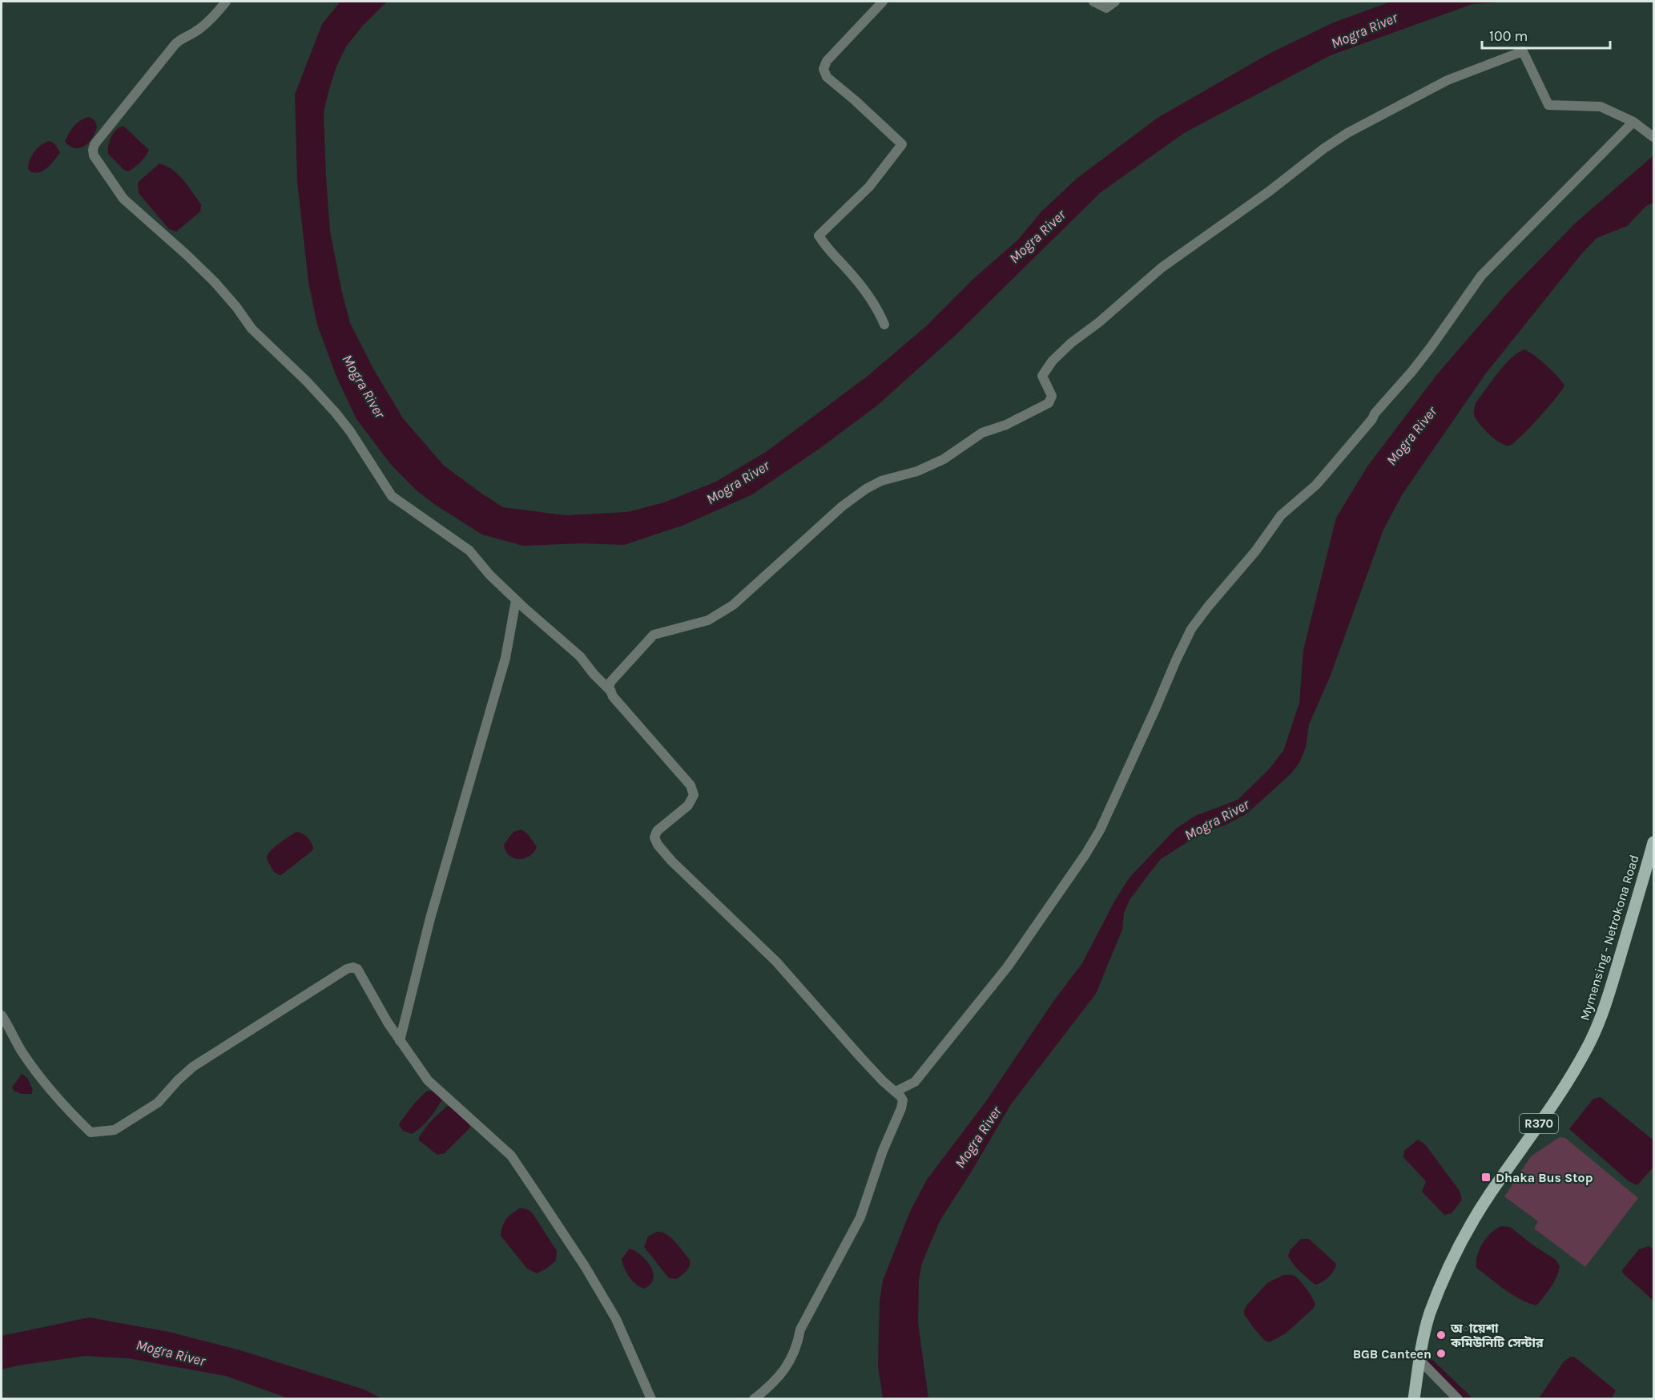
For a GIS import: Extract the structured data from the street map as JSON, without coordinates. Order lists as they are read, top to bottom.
{
  "streets": {
    "main road": ["Mymensing - Netrokona Road", "R370"]
  },
  "water": ["Mogra River"],
  "places": {
    "transit": ["Dhaka Bus Stop"],
    "other": ["অায়েশা কমিউনিটি সেন্টার", "BGB Canteen"]
  },
  "scale_bar": "100 m"
}
